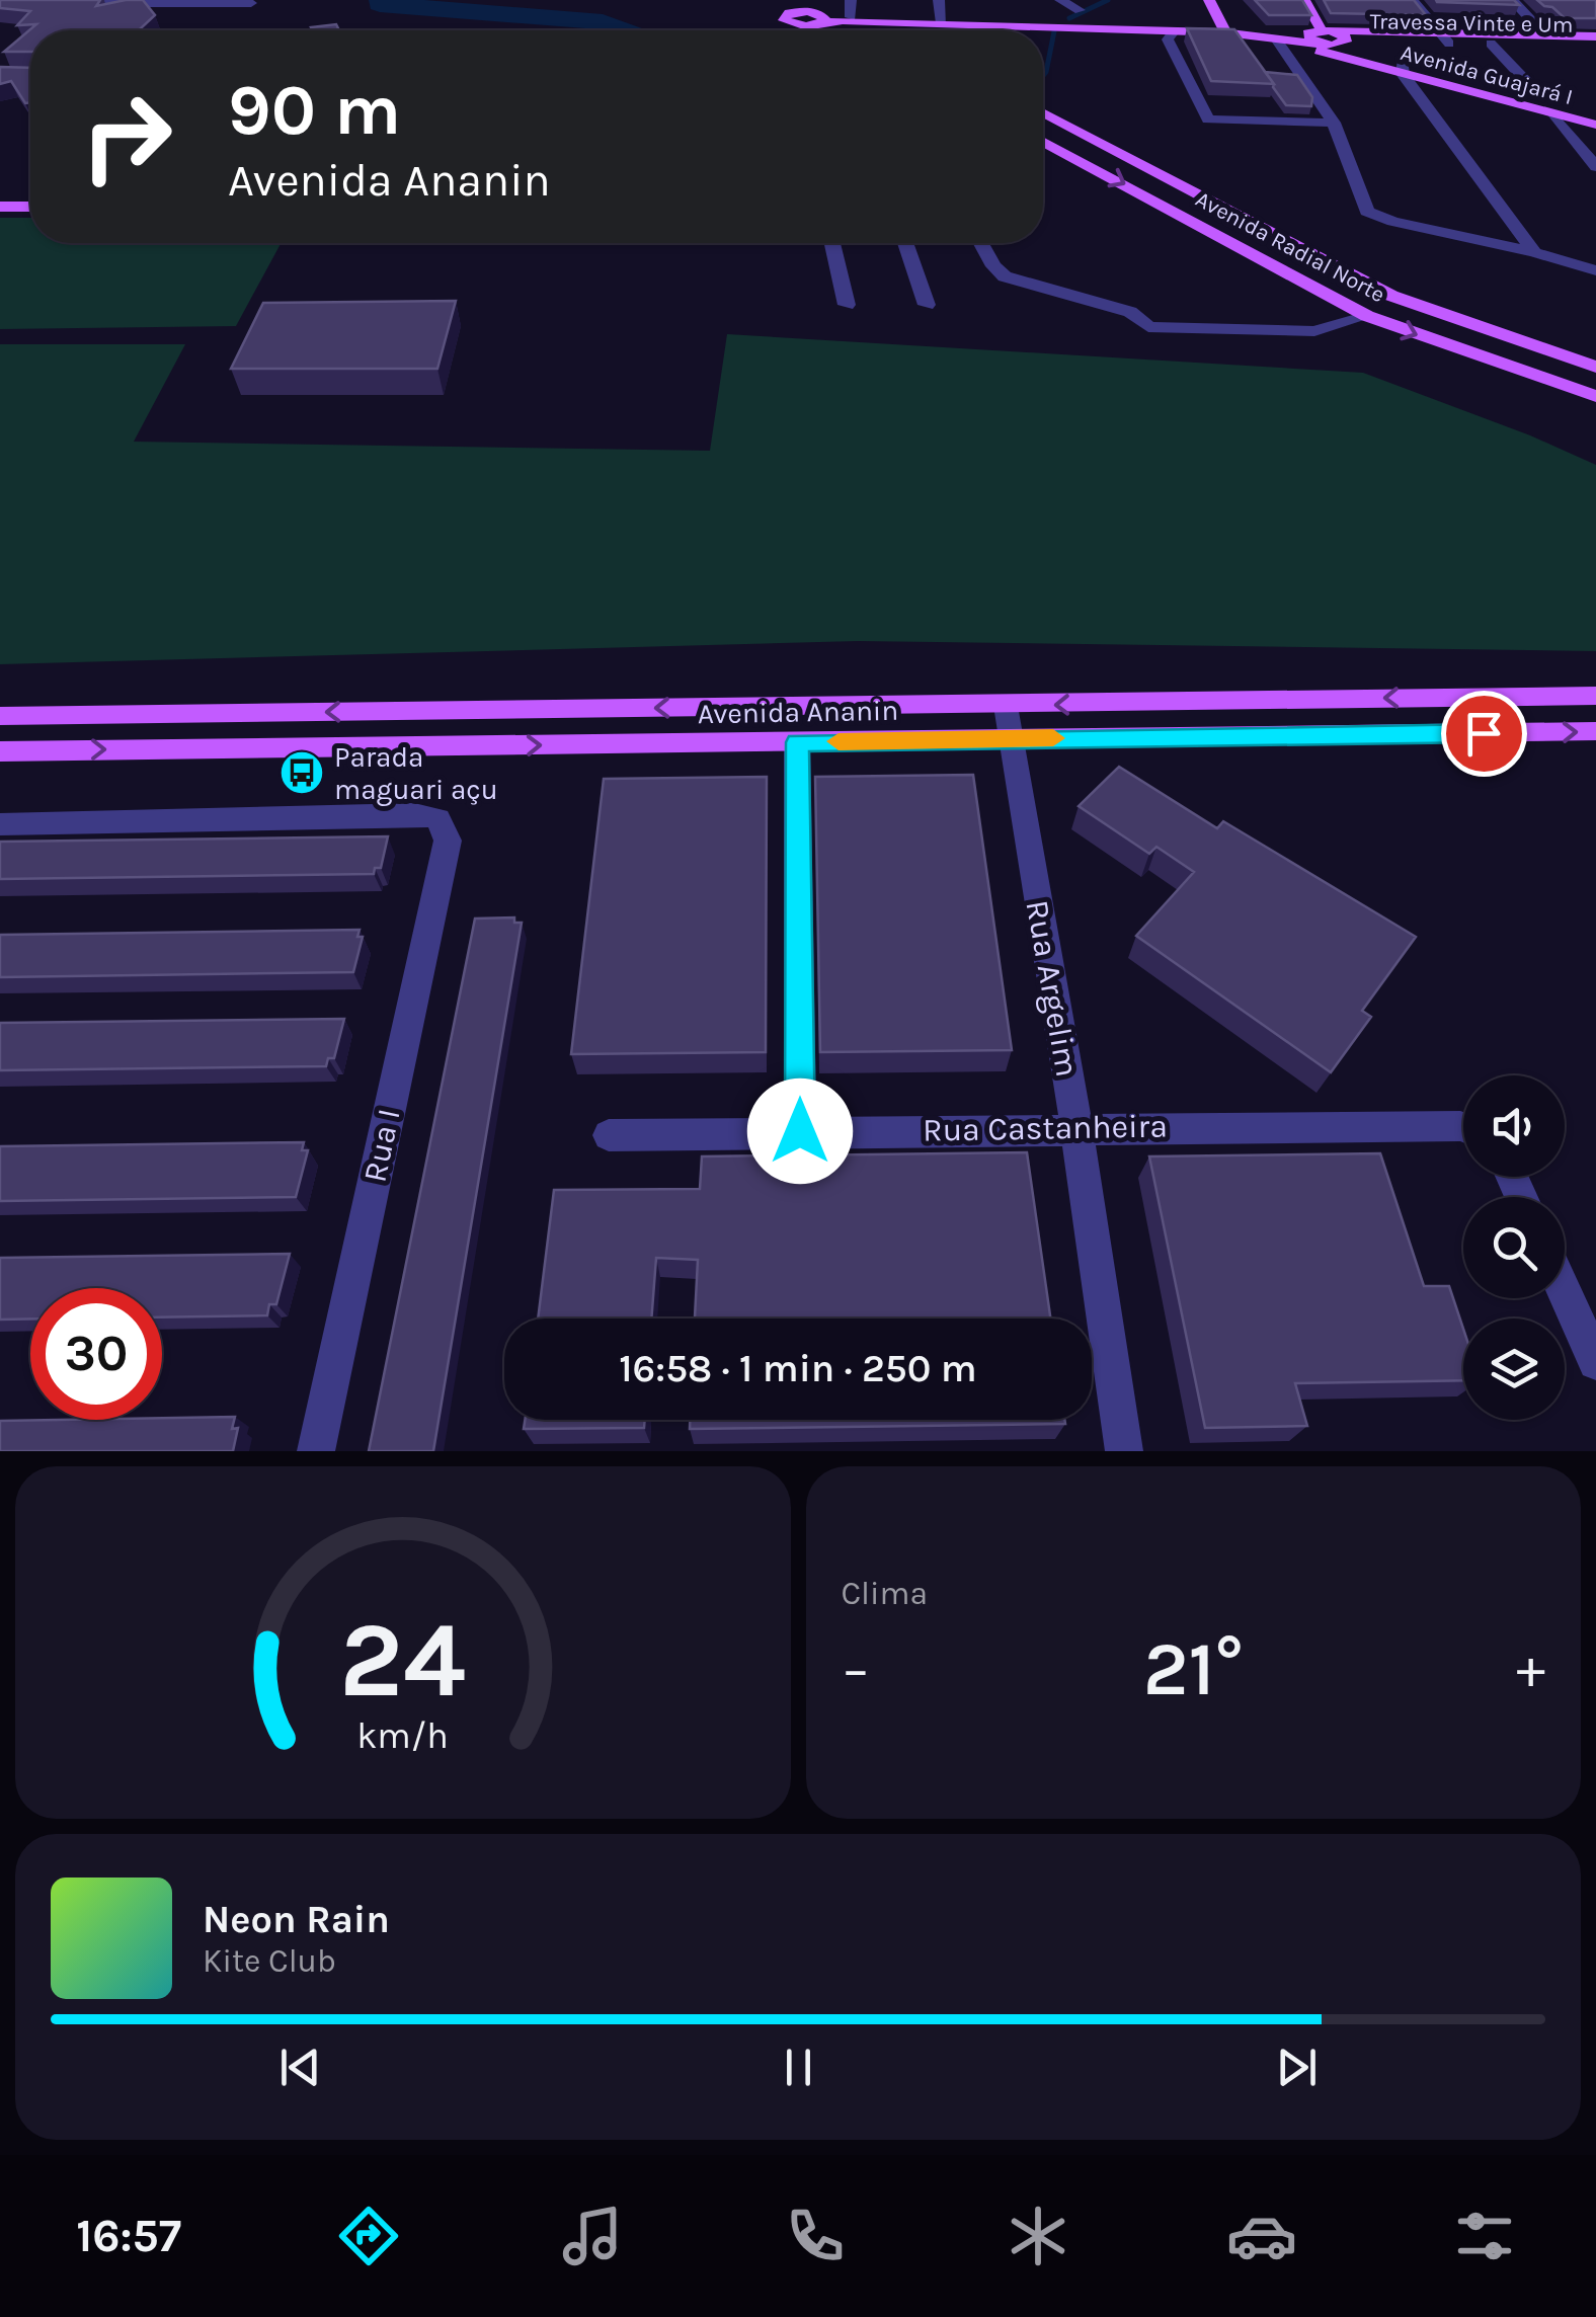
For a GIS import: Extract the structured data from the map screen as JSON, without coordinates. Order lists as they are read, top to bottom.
{
  "streets": {
    "main road": [
      "Travessa Vinte e Um",
      "Avenida Guajará I",
      "Avenida Radial Norte",
      "Avenida Ananin"
    ],
    "street": ["Rua Argelim", "Rua Castanheira", "Rua I"]
  },
  "crossings": [
    ["Travessa Vinte e Um", "Avenida Guajará I"],
    ["Avenida Ananin", "Rua Argelim"],
    ["Rua Argelim", "Rua Castanheira"]
  ],
  "places": {
    "bus stop": ["Parada maguari açu"]
  },
  "page": {
    "turn": ["90 m", "Avenida Ananin"],
    "limit": "30",
    "trip": "16:58 · 1 min · 250 m",
    "tile": "Clima",
    "heat": ["−", "21°", "+"],
    "song": ["Neon Rain", "Kite Club"],
    "tabs": "16:57",
    "gauge": ["24", "km/h"]
  }
}
